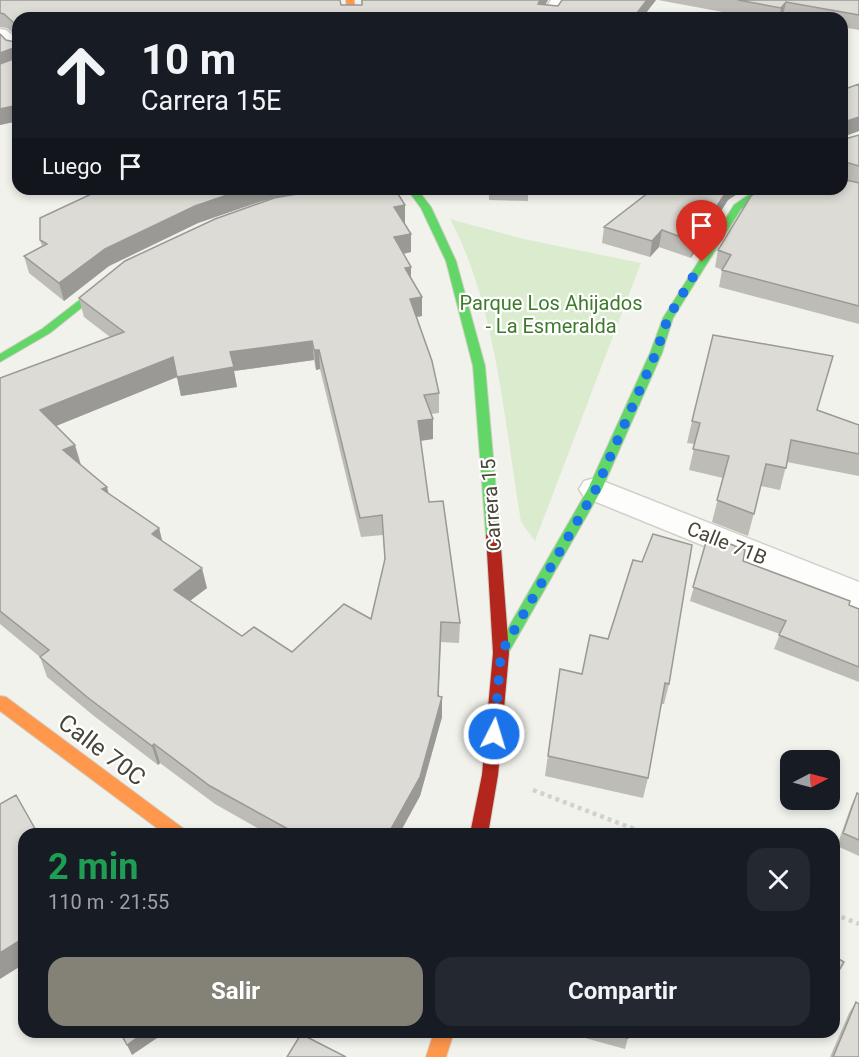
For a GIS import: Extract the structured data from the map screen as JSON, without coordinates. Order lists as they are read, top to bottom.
{
  "streets": {
    "street": ["Carrera 15", "Calle 71B", "Calle 70C"]
  },
  "parks": ["Parque Los Ahijados - La Esmeralda"],
  "north": "right",
  "page": {
    "turn": ["10 m", "Carrera 15E"],
    "then": "Luego",
    "heading": ["2 min", "110 m · 21:55"],
    "buttons": ["Salir", "Compartir"]
  }
}
